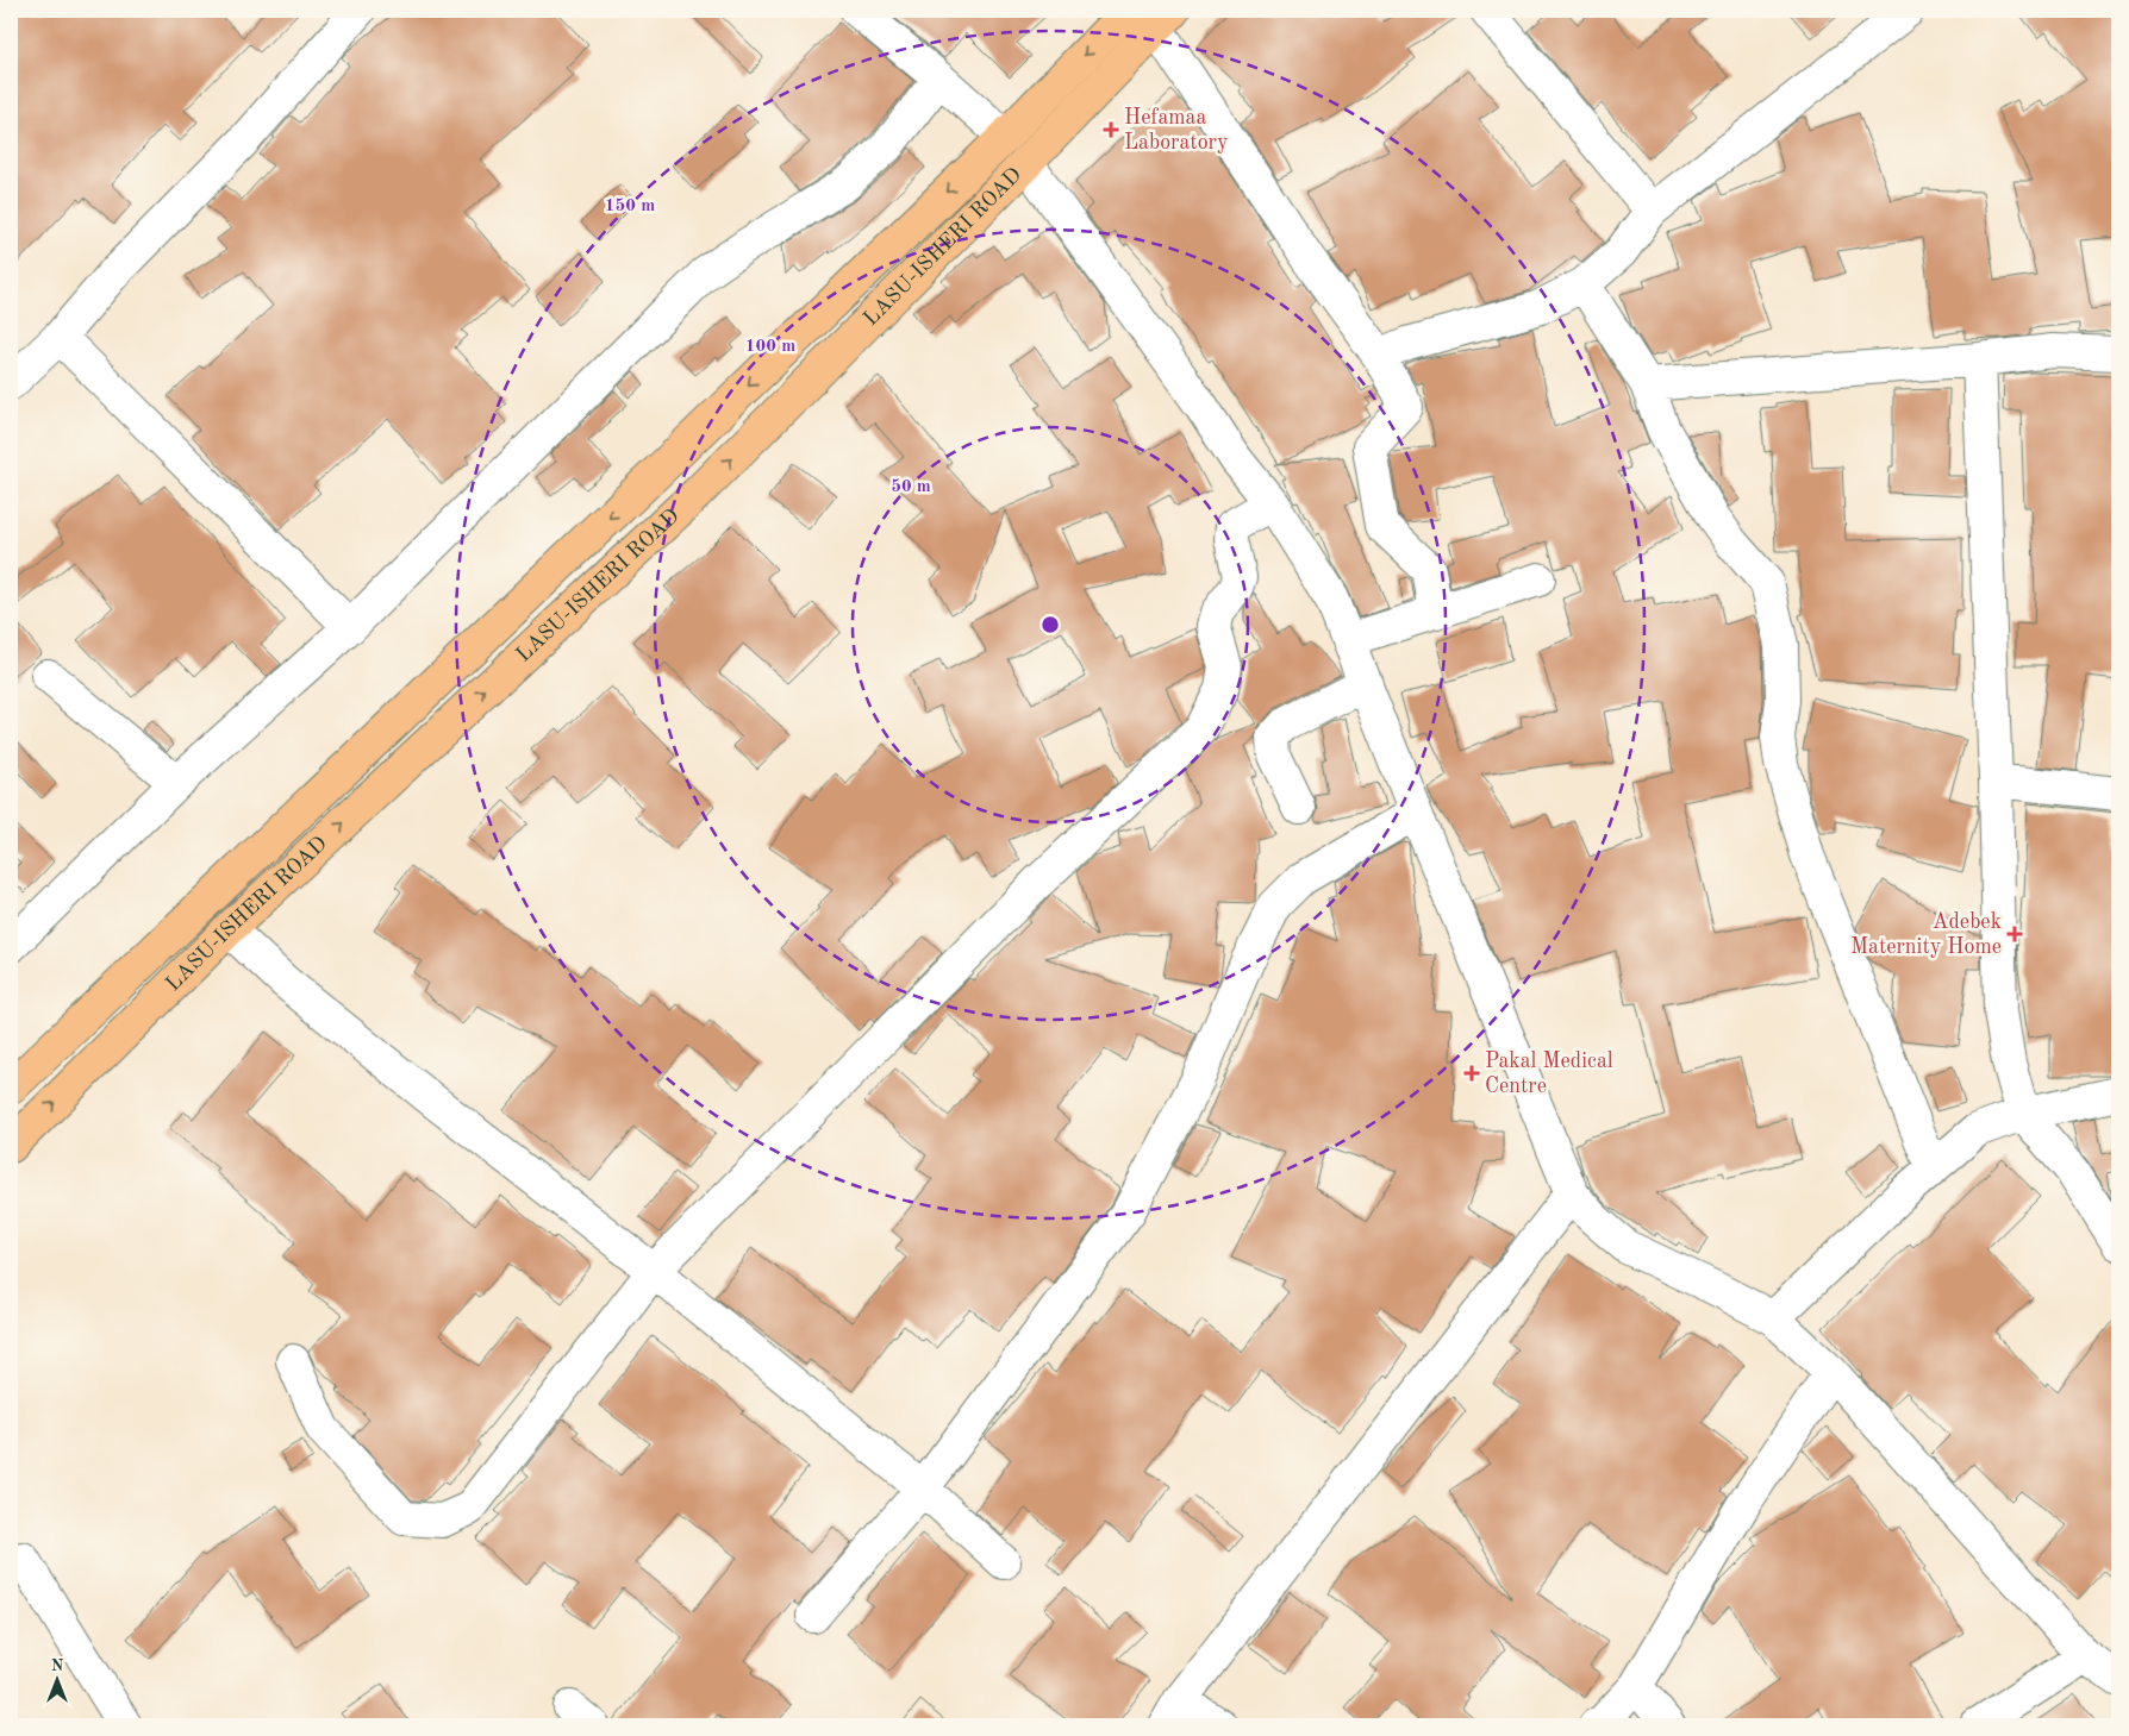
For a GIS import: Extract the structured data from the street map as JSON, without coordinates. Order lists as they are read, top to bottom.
{
  "streets": {
    "main road": ["LASU-ISHERI ROAD"]
  },
  "places": {
    "health": ["Hefamaa Laboratory", "Adebek Maternity Home", "Pakal Medical Centre"]
  },
  "north": "top",
  "rings": ["150 m", "100 m", "50 m"]
}
